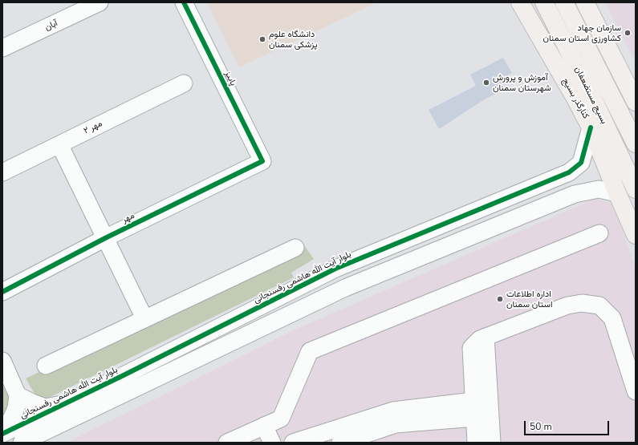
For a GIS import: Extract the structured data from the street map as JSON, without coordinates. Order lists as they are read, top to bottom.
{
  "streets": {
    "main road": ["بسیج مستضعفان", "کنارگذر بسیج"],
    "street": [
      "آبان",
      "پاییز",
      "مهر ۲",
      "مهر",
      "بلوار آیت الله هاشمی رفسنجانی"
    ]
  },
  "crossings": [
    ["پاییز", "مهر"],
    ["کنارگذر بسیج", "بلوار آیت الله هاشمی رفسنجانی"]
  ],
  "places": [
    "سازمان جهاد کشاورزی استان سمنان",
    "دانشگاه علوم پزشکی سمنان",
    "آموزش و پرورش شهرستان سمنان",
    "اداره اطلاعات استان سمنان"
  ],
  "scale_bar": "50 m"
}
